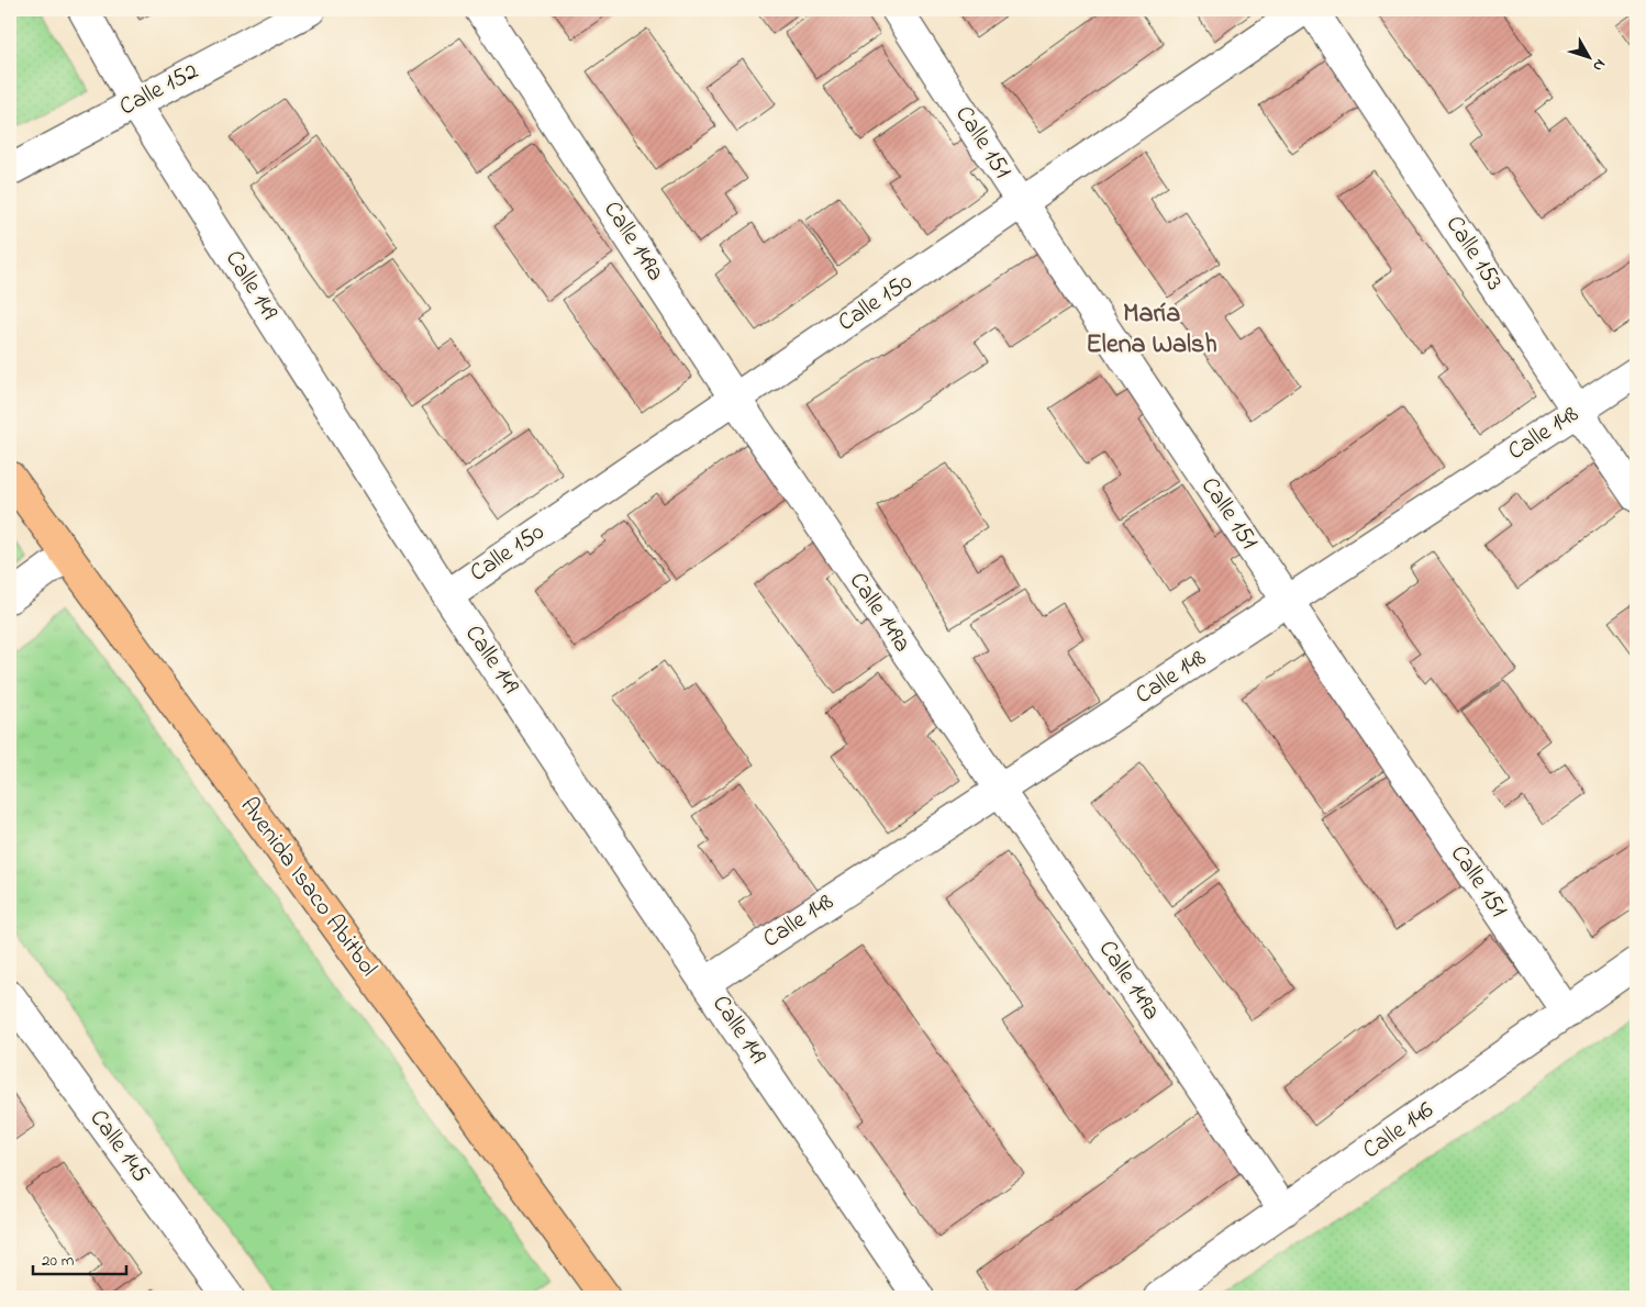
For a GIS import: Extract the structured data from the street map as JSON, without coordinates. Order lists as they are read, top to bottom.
{
  "streets": {
    "main road": ["Avenida Isaco Abitbol"],
    "street": [
      "Calle 152",
      "Calle 151",
      "Calle 149a",
      "Calle 153",
      "Calle 149",
      "Calle 150",
      "Calle 148",
      "Calle 146",
      "Calle 145"
    ]
  },
  "crossings": [
    ["Calle 152", "Calle 149"],
    ["Calle 151", "Calle 150"],
    ["Calle 151", "Calle 148"],
    ["Calle 151", "Calle 146"],
    ["Calle 149a", "Calle 150"],
    ["Calle 149a", "Calle 148"],
    ["Calle 149a", "Calle 146"],
    ["Calle 153", "Calle 148"],
    ["Calle 149", "Calle 150"],
    ["Calle 149", "Calle 148"]
  ],
  "districts": ["María Elena Walsh"],
  "scale_bar": "20 m",
  "north": "bottom right"
}
